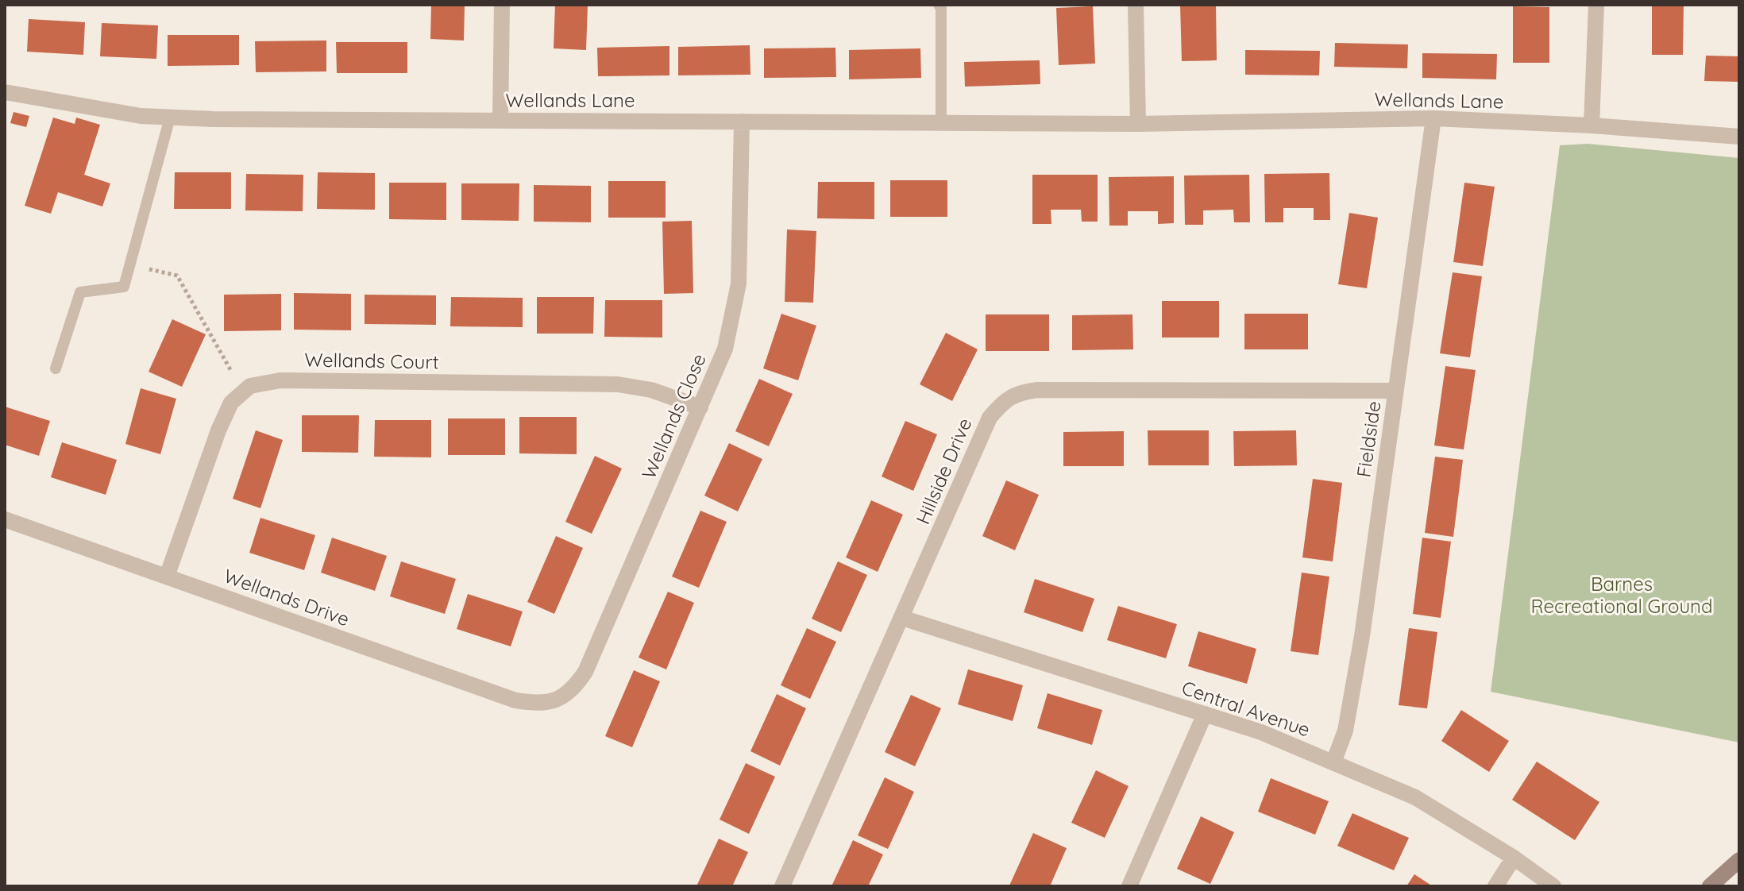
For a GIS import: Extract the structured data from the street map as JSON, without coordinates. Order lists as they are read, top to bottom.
{
  "streets": {
    "street": [
      "Wellands Lane",
      "Wellands Court",
      "Wellands Close",
      "Fieldside",
      "Hillside Drive",
      "Wellands Drive",
      "Central Avenue"
    ]
  },
  "crossings": [
    ["Wellands Lane", "Wellands Close"],
    ["Wellands Lane", "Fieldside"],
    ["Wellands Court", "Wellands Close"],
    ["Wellands Close", "Wellands Drive"],
    ["Fieldside", "Hillside Drive"],
    ["Fieldside", "Central Avenue"],
    ["Hillside Drive", "Central Avenue"]
  ],
  "parks": ["Barnes Recreational Ground"]
}
